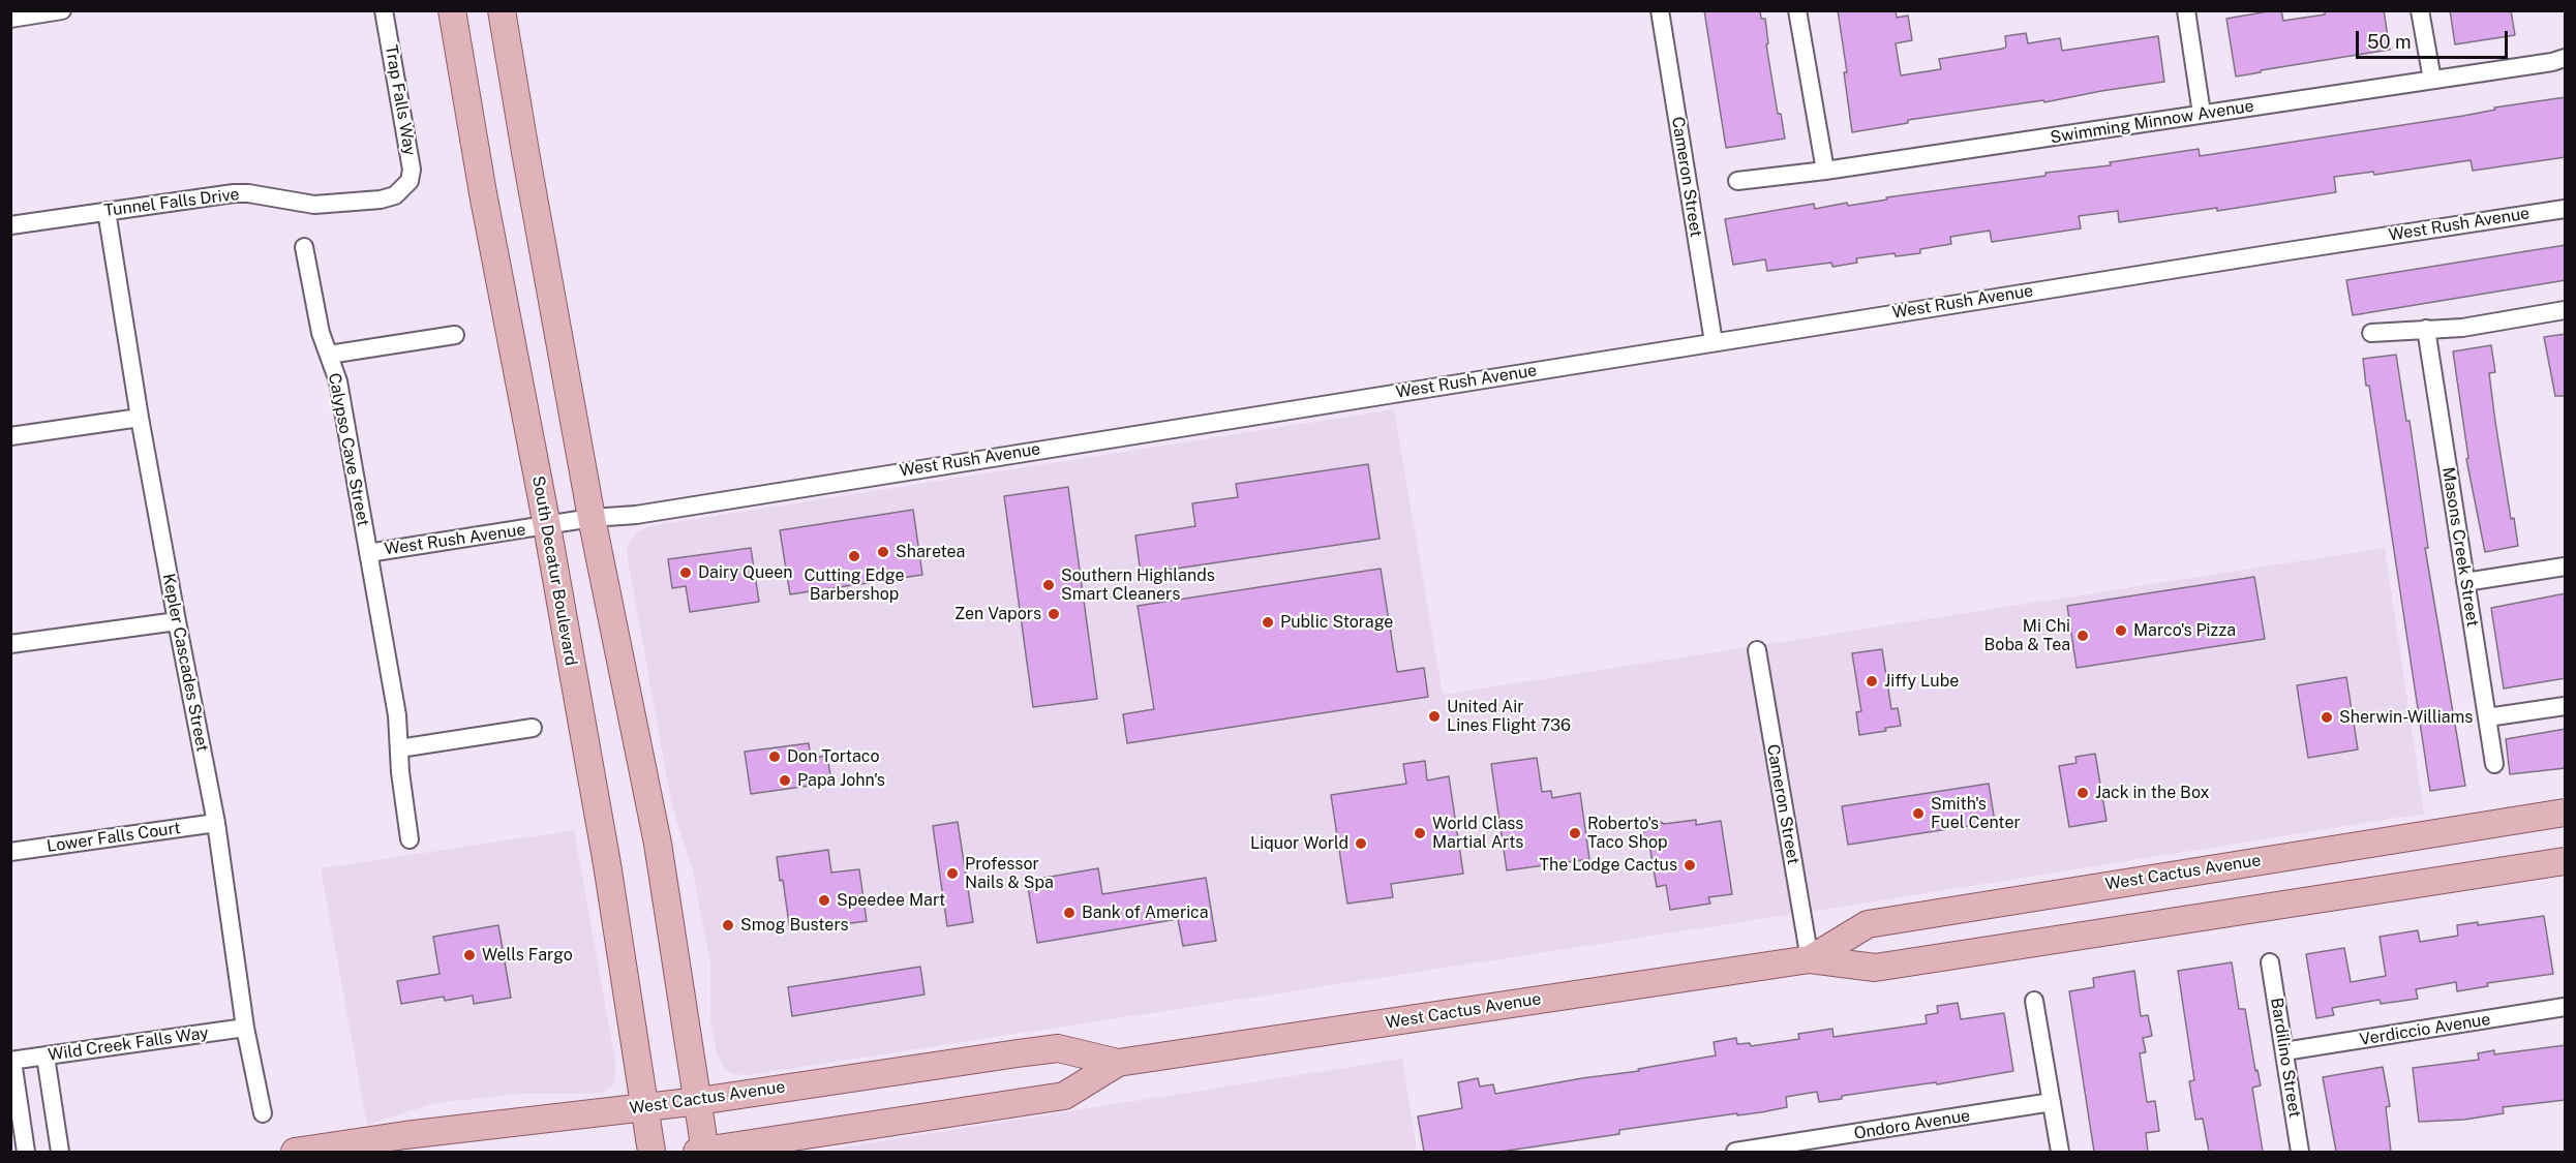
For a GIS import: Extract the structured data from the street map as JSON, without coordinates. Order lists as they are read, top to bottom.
{
  "streets": {
    "main road": ["South Decatur Boulevard", "West Cactus Avenue"],
    "street": [
      "Trap Falls Way",
      "Swimming Minnow Avenue",
      "Cameron Street",
      "Tunnel Falls Drive",
      "West Rush Avenue",
      "Calypso Cave Street",
      "Masons Creek Street",
      "Kepler Cascades Street",
      "Lower Falls Court",
      "Verdiccio Avenue",
      "Wild Creek Falls Way",
      "Bardilino Street",
      "Ondoro Avenue"
    ]
  },
  "crossings": [
    ["Trap Falls Way", "Tunnel Falls Drive"],
    ["Cameron Street", "West Rush Avenue"],
    ["Cameron Street", "West Cactus Avenue"],
    ["Tunnel Falls Drive", "Kepler Cascades Street"],
    ["West Rush Avenue", "Calypso Cave Street"],
    ["West Rush Avenue", "South Decatur Boulevard"],
    ["South Decatur Boulevard", "West Cactus Avenue"],
    ["Kepler Cascades Street", "Lower Falls Court"],
    ["Kepler Cascades Street", "Wild Creek Falls Way"],
    ["Verdiccio Avenue", "Bardilino Street"]
  ],
  "places": [
    "Sharetea",
    "Cutting Edge Barbershop",
    "Dairy Queen",
    "Southern Highlands Smart Cleaners",
    "Zen Vapors",
    "Public Storage",
    "Marco's Pizza",
    "Mi Chi Boba & Tea",
    "Jiffy Lube",
    "United Air Lines Flight 736",
    "Sherwin-Williams",
    "Don Tortaco",
    "Papa John's",
    "Jack in the Box",
    "Smith's Fuel Center",
    "World Class Martial Arts",
    "Roberto's Taco Shop",
    "Liquor World",
    "The Lodge Cactus",
    "Professor Nails & Spa",
    "Speedee Mart",
    "Bank of America",
    "Smog Busters",
    "Wells Fargo"
  ],
  "scale_bar": "50 m"
}
